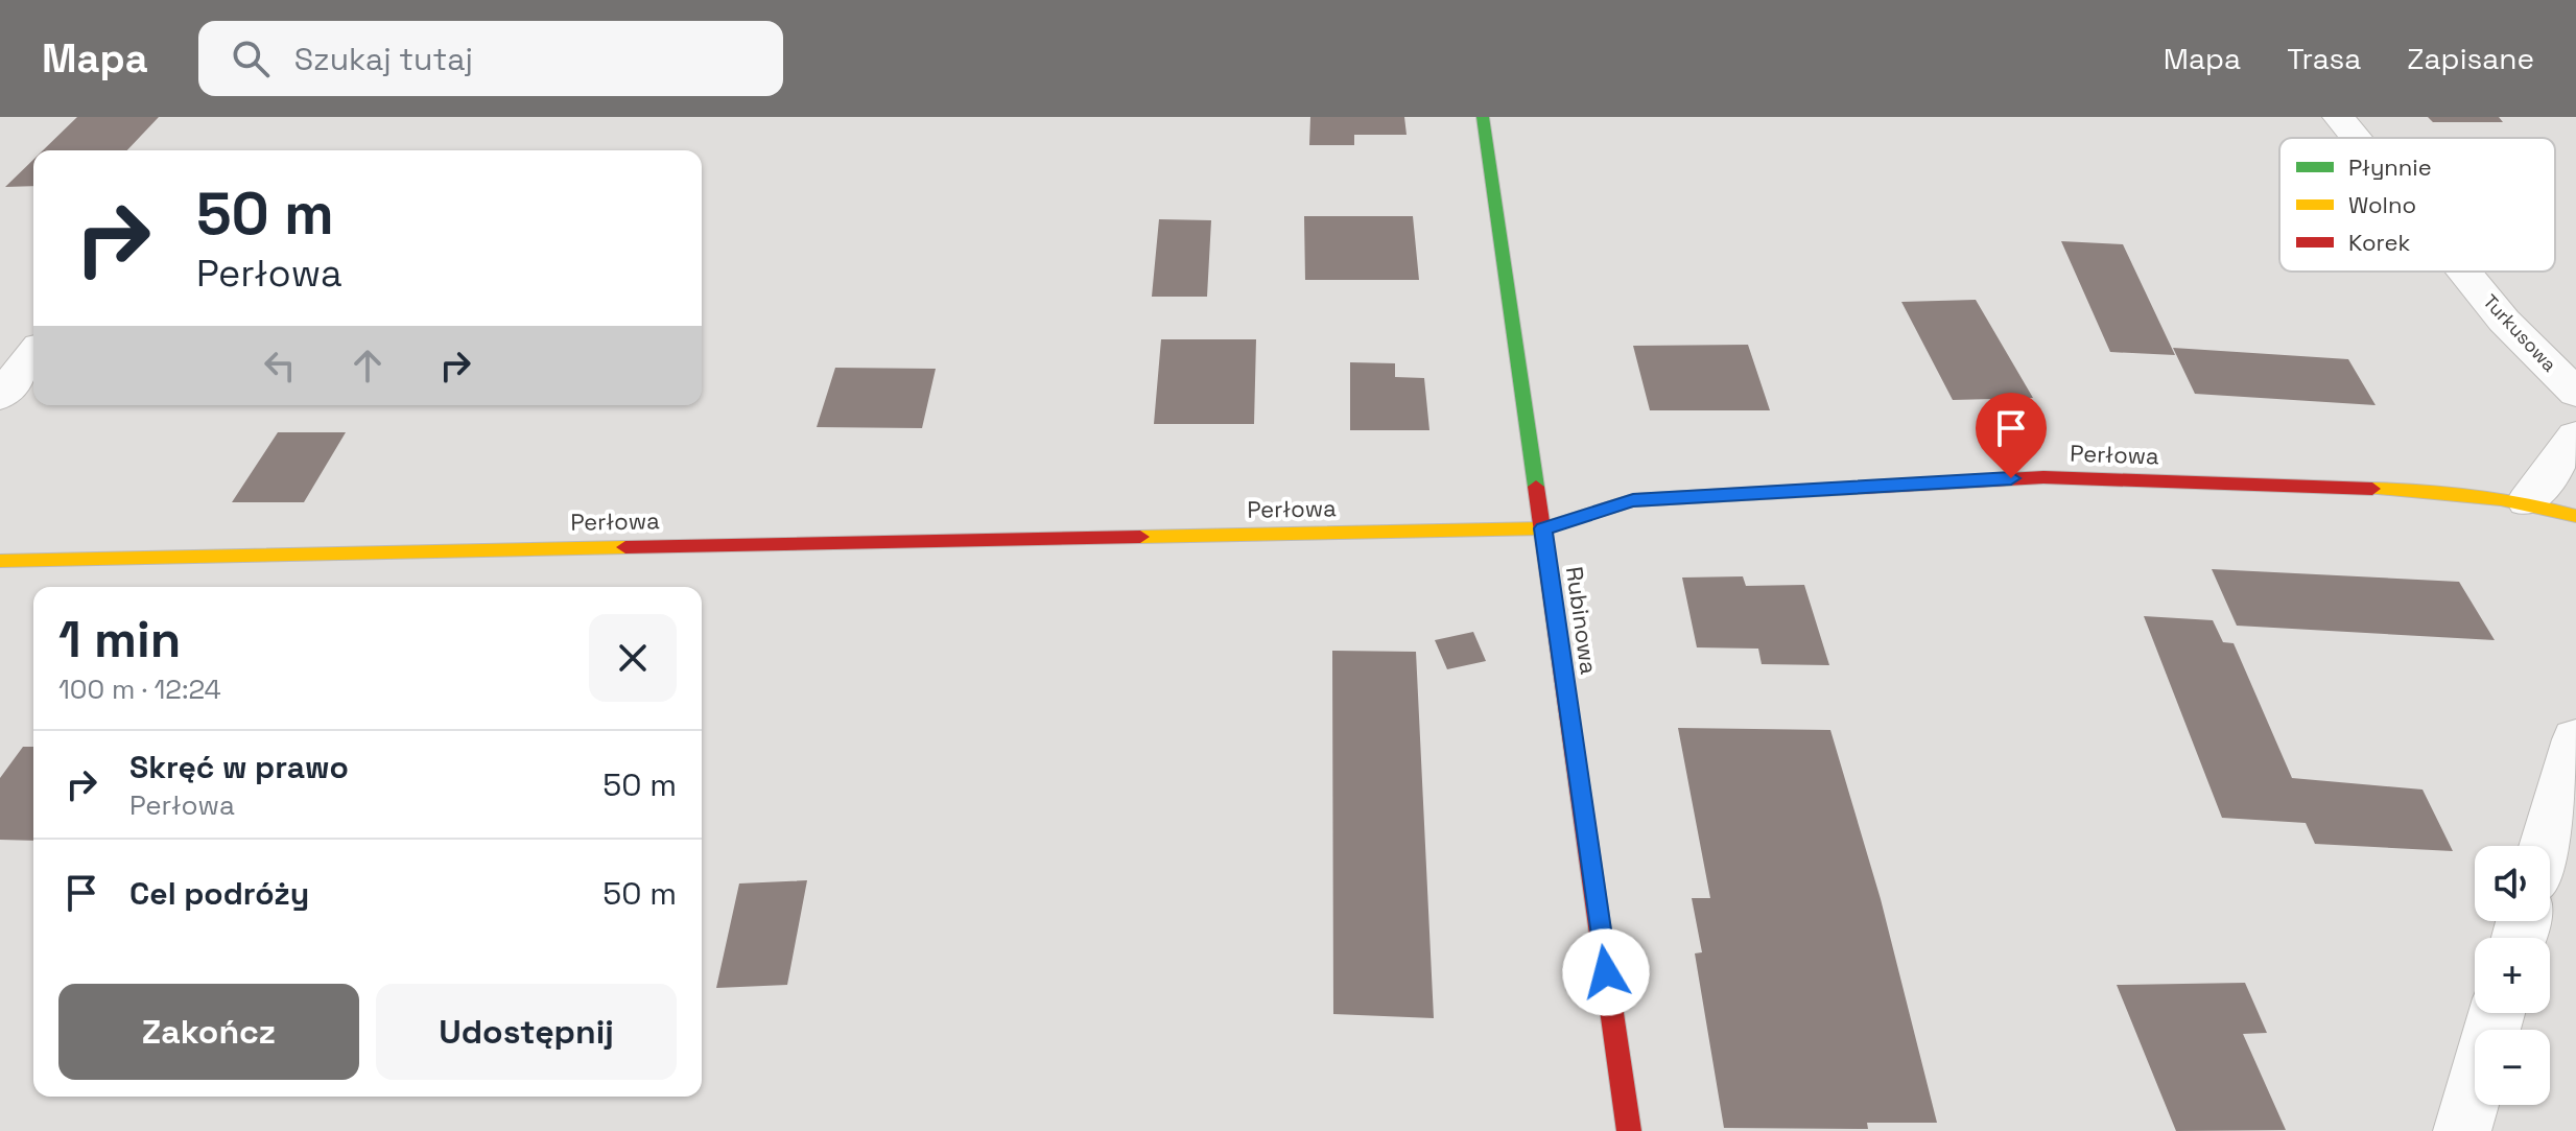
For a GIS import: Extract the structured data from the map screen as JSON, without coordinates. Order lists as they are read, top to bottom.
{
  "streets": {
    "street": ["Turkusowa", "Perłowa", "Rubinowa"]
  },
  "crossings": [
    ["Perłowa", "Rubinowa"]
  ],
  "legend": ["Płynnie", "Wolno", "Korek"],
  "page": {
    "header": "Mapa",
    "search": "Szukaj tutaj",
    "nav": ["Mapa", "Trasa", "Zapisane"],
    "turn": ["50 m", "Perłowa"],
    "heading": ["1 min", "100 m · 12:24"],
    "list": [
      {
        "name": "Skręć w prawo",
        "note": "Perłowa",
        "value": "50 m"
      },
      {
        "name": "Cel podróży",
        "value": "50 m"
      }
    ],
    "map_buttons": ["+", "−"],
    "buttons": ["Zakończ", "Udostępnij"]
  }
}
